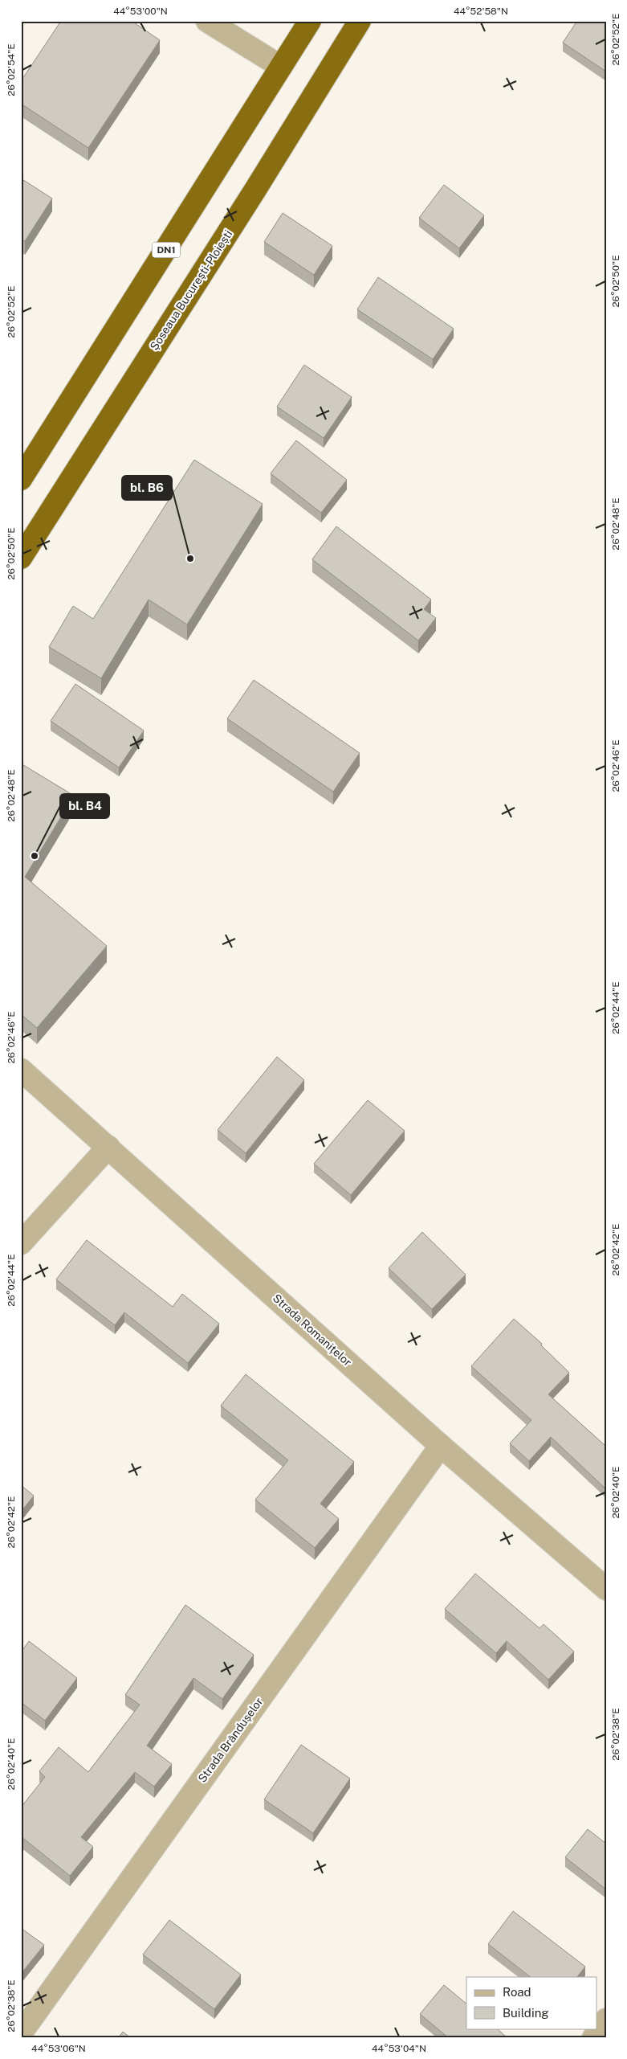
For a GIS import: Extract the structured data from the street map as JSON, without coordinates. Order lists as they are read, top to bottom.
{
  "streets": {
    "highway": ["DN1", "Șoseaua București-Ploiești"],
    "street": ["Strada Romanițelor", "Strada Brândușelor"]
  },
  "crossings": [
    ["Strada Romanițelor", "Strada Brândușelor"]
  ],
  "places": ["bl. B6", "bl. B4"],
  "legend": ["Road", "Building"],
  "coordinates": [
    "44°53'00\"N",
    "44°52'58\"N",
    "26°02'52\"E",
    "26°02'54\"E",
    "26°02'50\"E",
    "26°02'48\"E",
    "26°02'46\"E",
    "26°02'44\"E",
    "26°02'42\"E",
    "26°02'40\"E",
    "26°02'38\"E",
    "44°53'06\"N",
    "44°53'04\"N"
  ]
}
